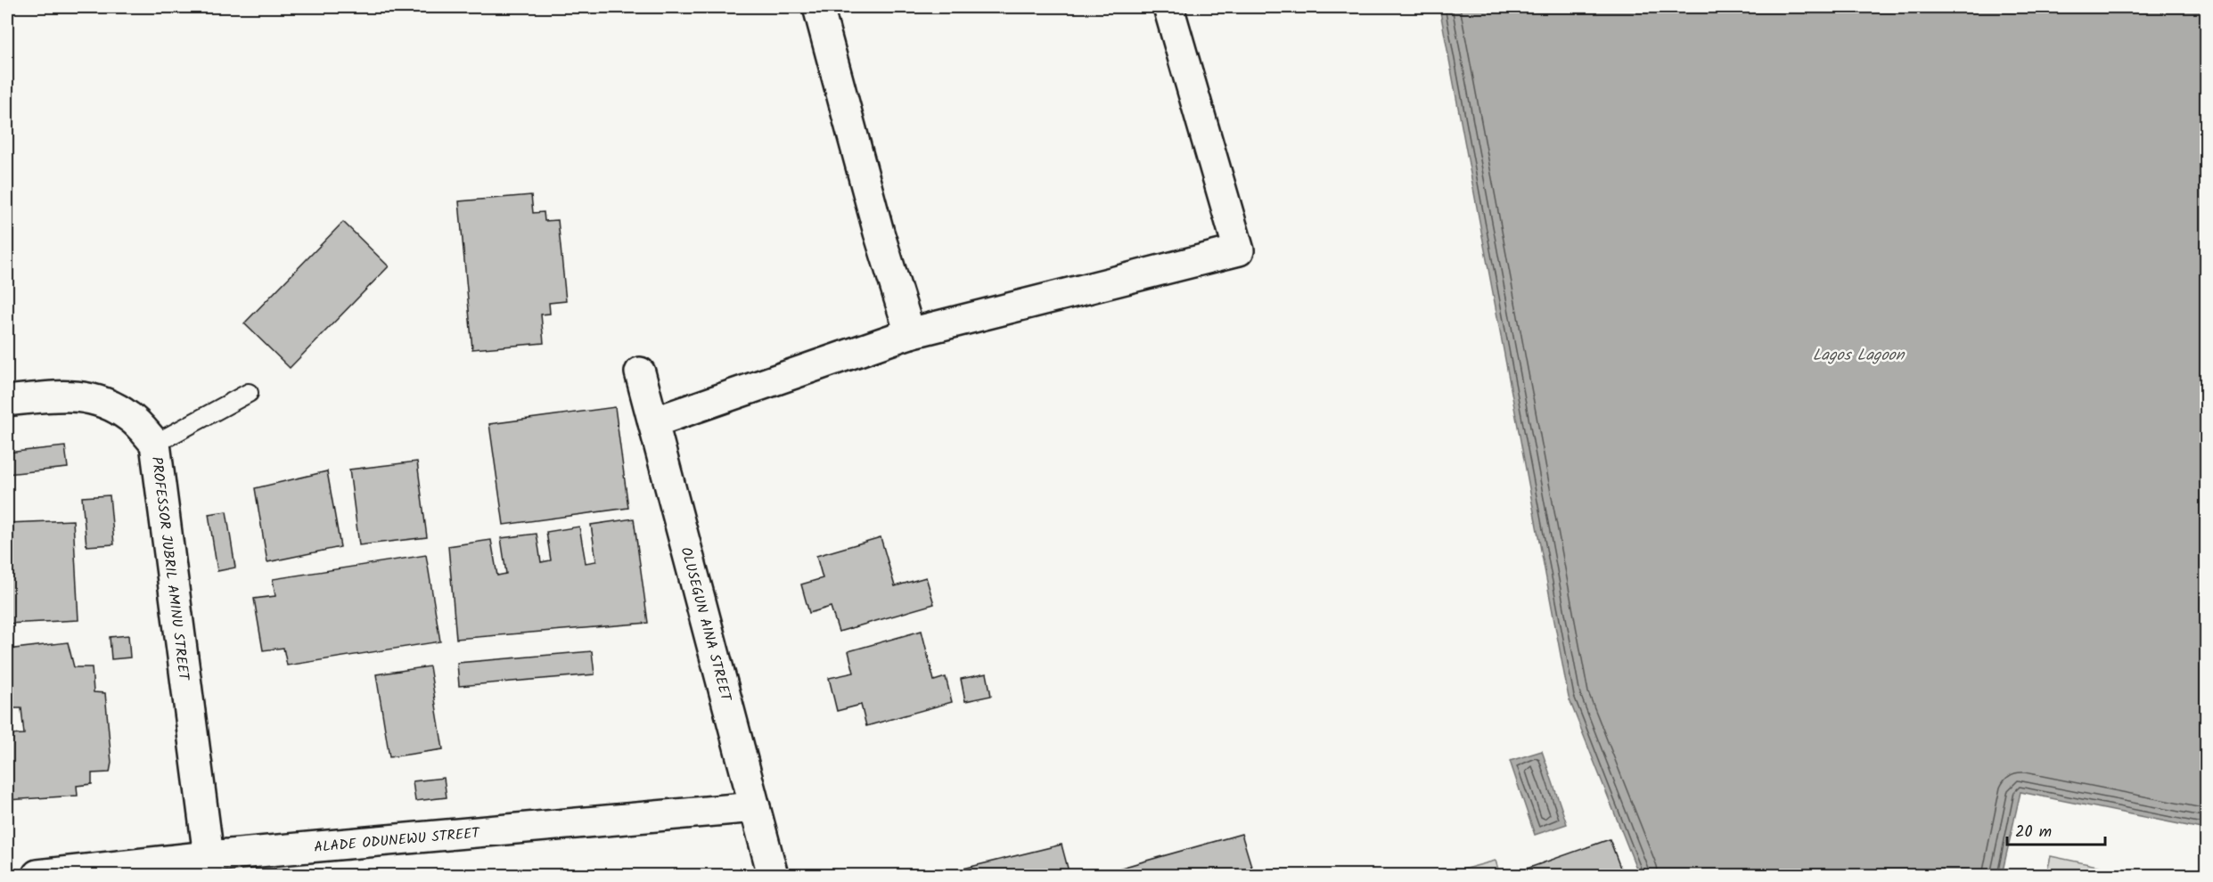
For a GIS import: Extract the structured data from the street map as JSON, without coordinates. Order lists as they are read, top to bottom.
{
  "streets": {
    "street": ["PROFESSOR JUBRIL AMINU STREET", "OLUSEGUN AINA STREET", "ALADE ODUNEWU STREET"]
  },
  "crossings": [
    ["PROFESSOR JUBRIL AMINU STREET", "ALADE ODUNEWU STREET"],
    ["OLUSEGUN AINA STREET", "ALADE ODUNEWU STREET"]
  ],
  "water": ["Lagos Lagoon"],
  "scale_bar": "20 m"
}
